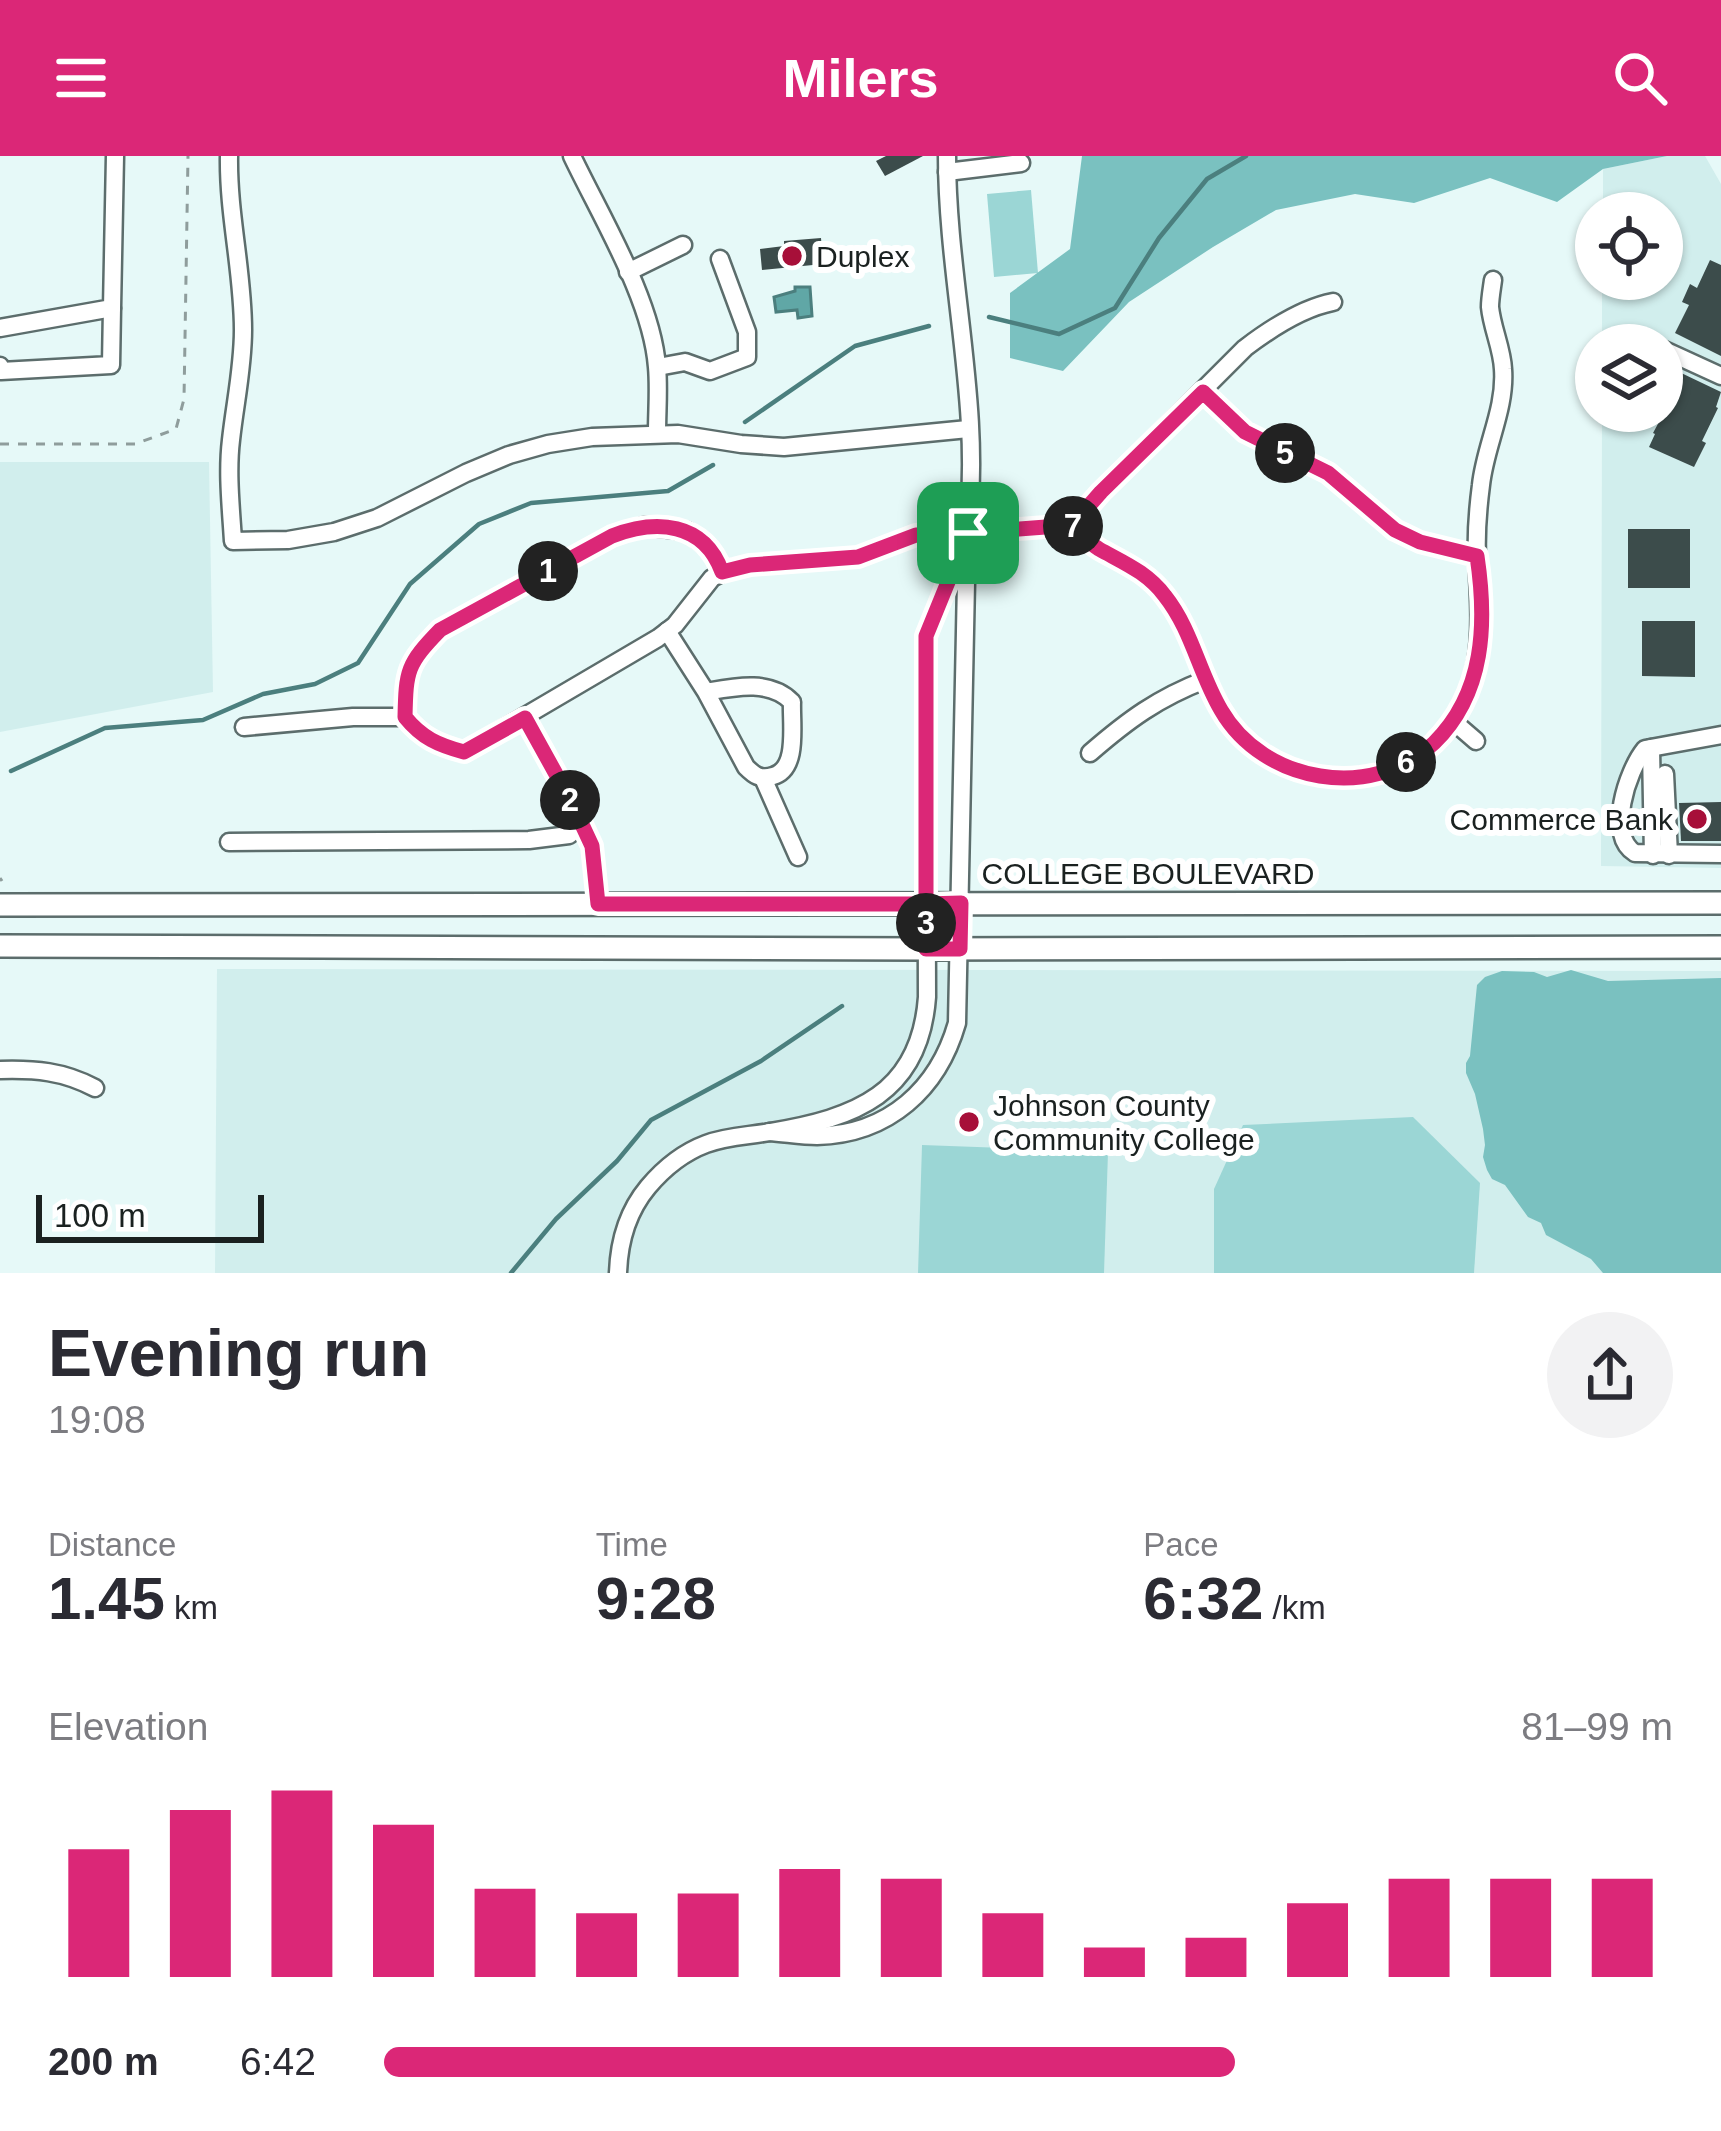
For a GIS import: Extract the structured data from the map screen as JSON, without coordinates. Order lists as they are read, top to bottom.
{
  "streets": {
    "main road": ["COLLEGE BOULEVARD"]
  },
  "places": ["Duplex", "Commerce Bank", "Johnson County Community College"],
  "scale_bar": "100 m",
  "page": {
    "header": "Milers",
    "pins": [
      "5",
      "7",
      "1",
      "6",
      "2",
      "3"
    ],
    "scale": "100 m",
    "heading": ["Evening run", "19:08"],
    "stats": [
      ["Distance", "1.45 km"],
      ["Time", "9:28"],
      ["Pace", "6:32 /km"]
    ],
    "chart": ["Elevation", "81–99 m"],
    "list": [
      {
        "name": "200 m",
        "note": "6:42"
      }
    ]
  }
}
